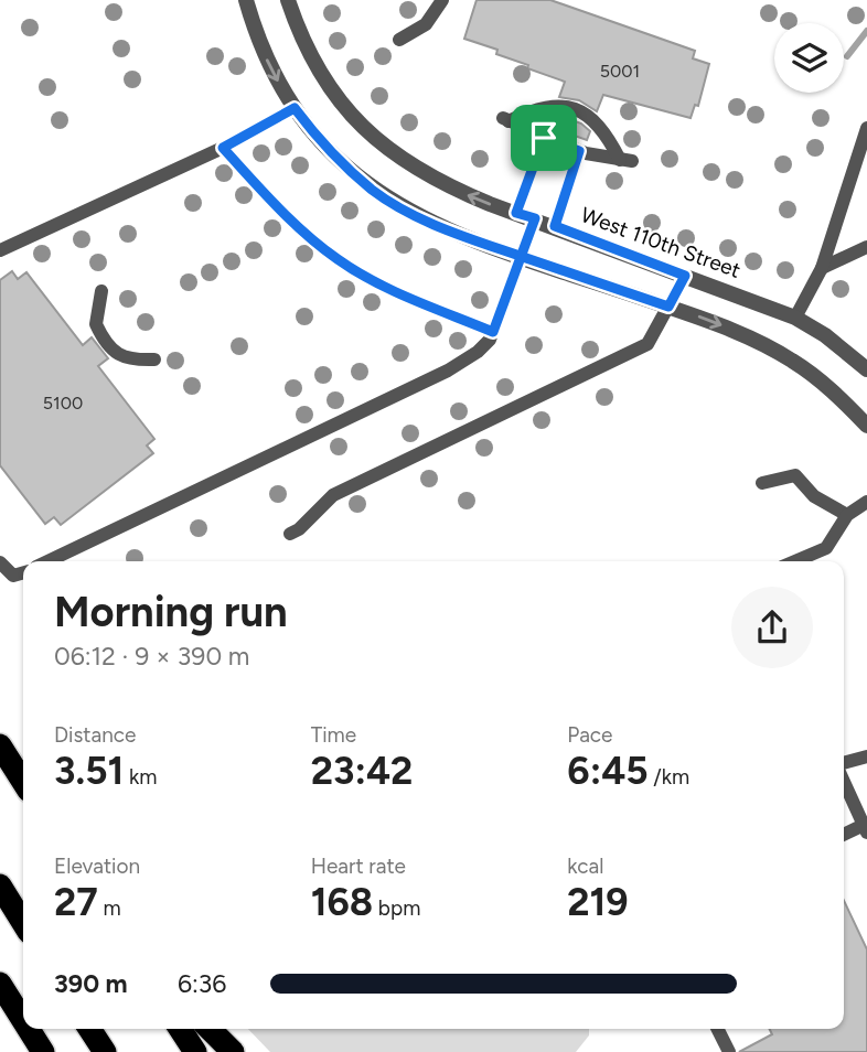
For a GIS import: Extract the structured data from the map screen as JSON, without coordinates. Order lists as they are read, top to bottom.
{
  "streets": {
    "street": ["West 110th Street"]
  },
  "house_numbers": ["5001", "5100"],
  "page": {
    "heading": ["Morning run", "06:12 · 9 × 390 m"],
    "stats": [
      ["Distance", "3.51 km"],
      ["Time", "23:42"],
      ["Pace", "6:45 /km"],
      ["Elevation", "27 m"],
      ["Heart rate", "168 bpm"],
      ["kcal", "219"]
    ],
    "list": [
      {
        "name": "390 m",
        "note": "6:36"
      }
    ]
  }
}
